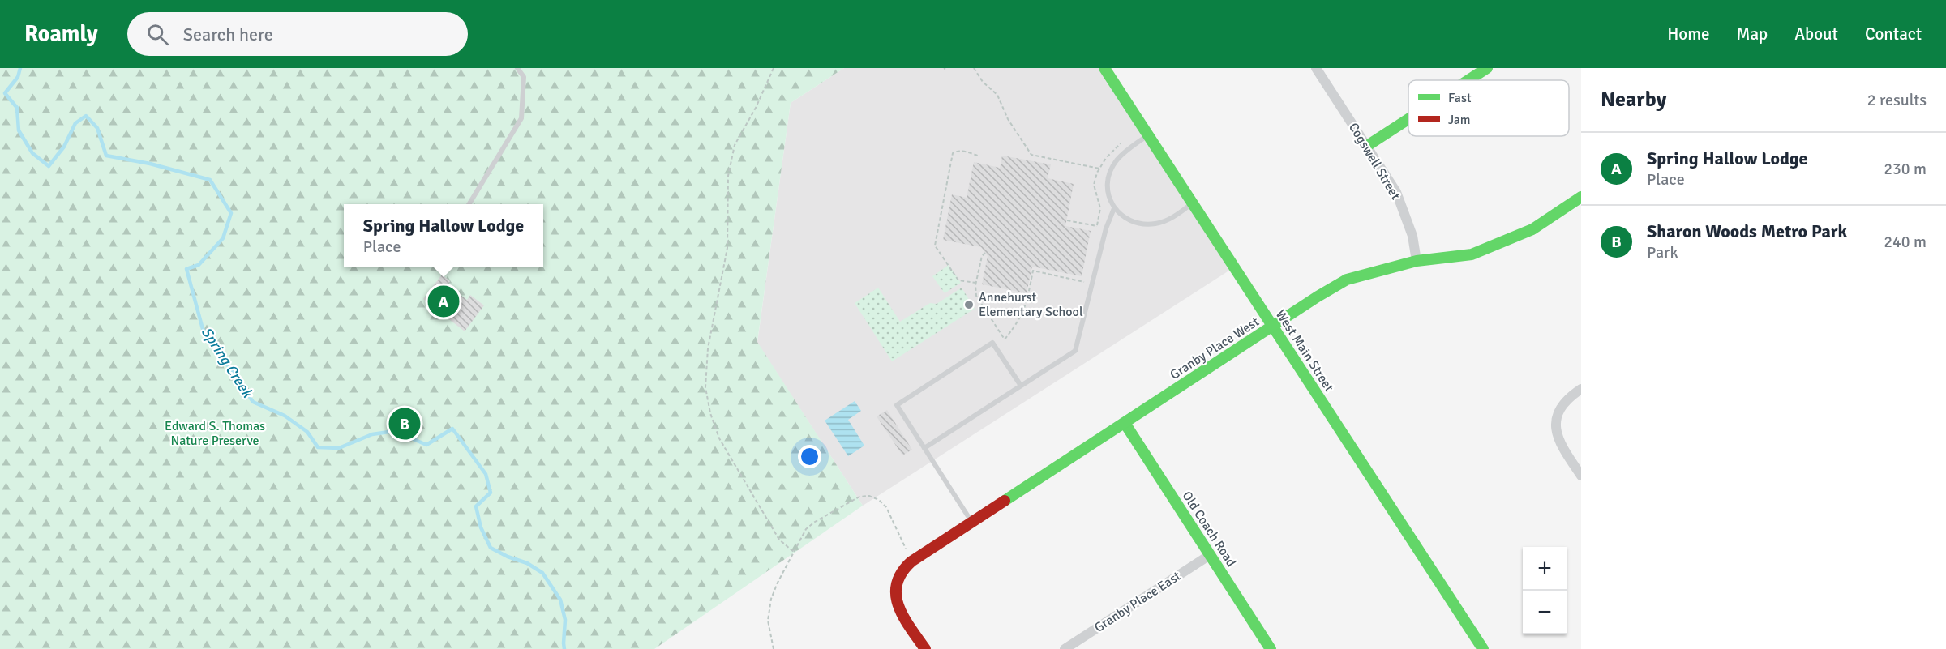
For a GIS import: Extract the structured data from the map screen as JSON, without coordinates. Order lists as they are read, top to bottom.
{
  "streets": {
    "street": [
      "Cogswell Street",
      "Granby Place West",
      "West Main Street",
      "Old Coach Road",
      "Granby Place East"
    ]
  },
  "crossings": [
    ["Cogswell Street", "Granby Place West"],
    ["Granby Place West", "West Main Street"],
    ["Granby Place West", "Old Coach Road"],
    ["Old Coach Road", "Granby Place East"]
  ],
  "water": ["Spring Creek"],
  "parks": ["Edward S. Thomas Nature Preserve"],
  "places": ["Annehurst Elementary School"],
  "legend": ["Fast", "Jam"],
  "page": {
    "header": "Roamly",
    "search": "Search here",
    "nav": [
      "Home",
      "Map",
      "About",
      "Contact"
    ],
    "heading": ["Nearby", "2 results"],
    "list": [
      {
        "mark": "A",
        "name": "Spring Hallow Lodge",
        "note": "Place",
        "value": "230 m"
      },
      {
        "mark": "B",
        "name": "Sharon Woods Metro Park",
        "note": "Park",
        "value": "240 m"
      }
    ],
    "popup": ["Spring Hallow Lodge", "Place"],
    "pins": ["A", "B"],
    "map_buttons": ["+", "−"]
  }
}
